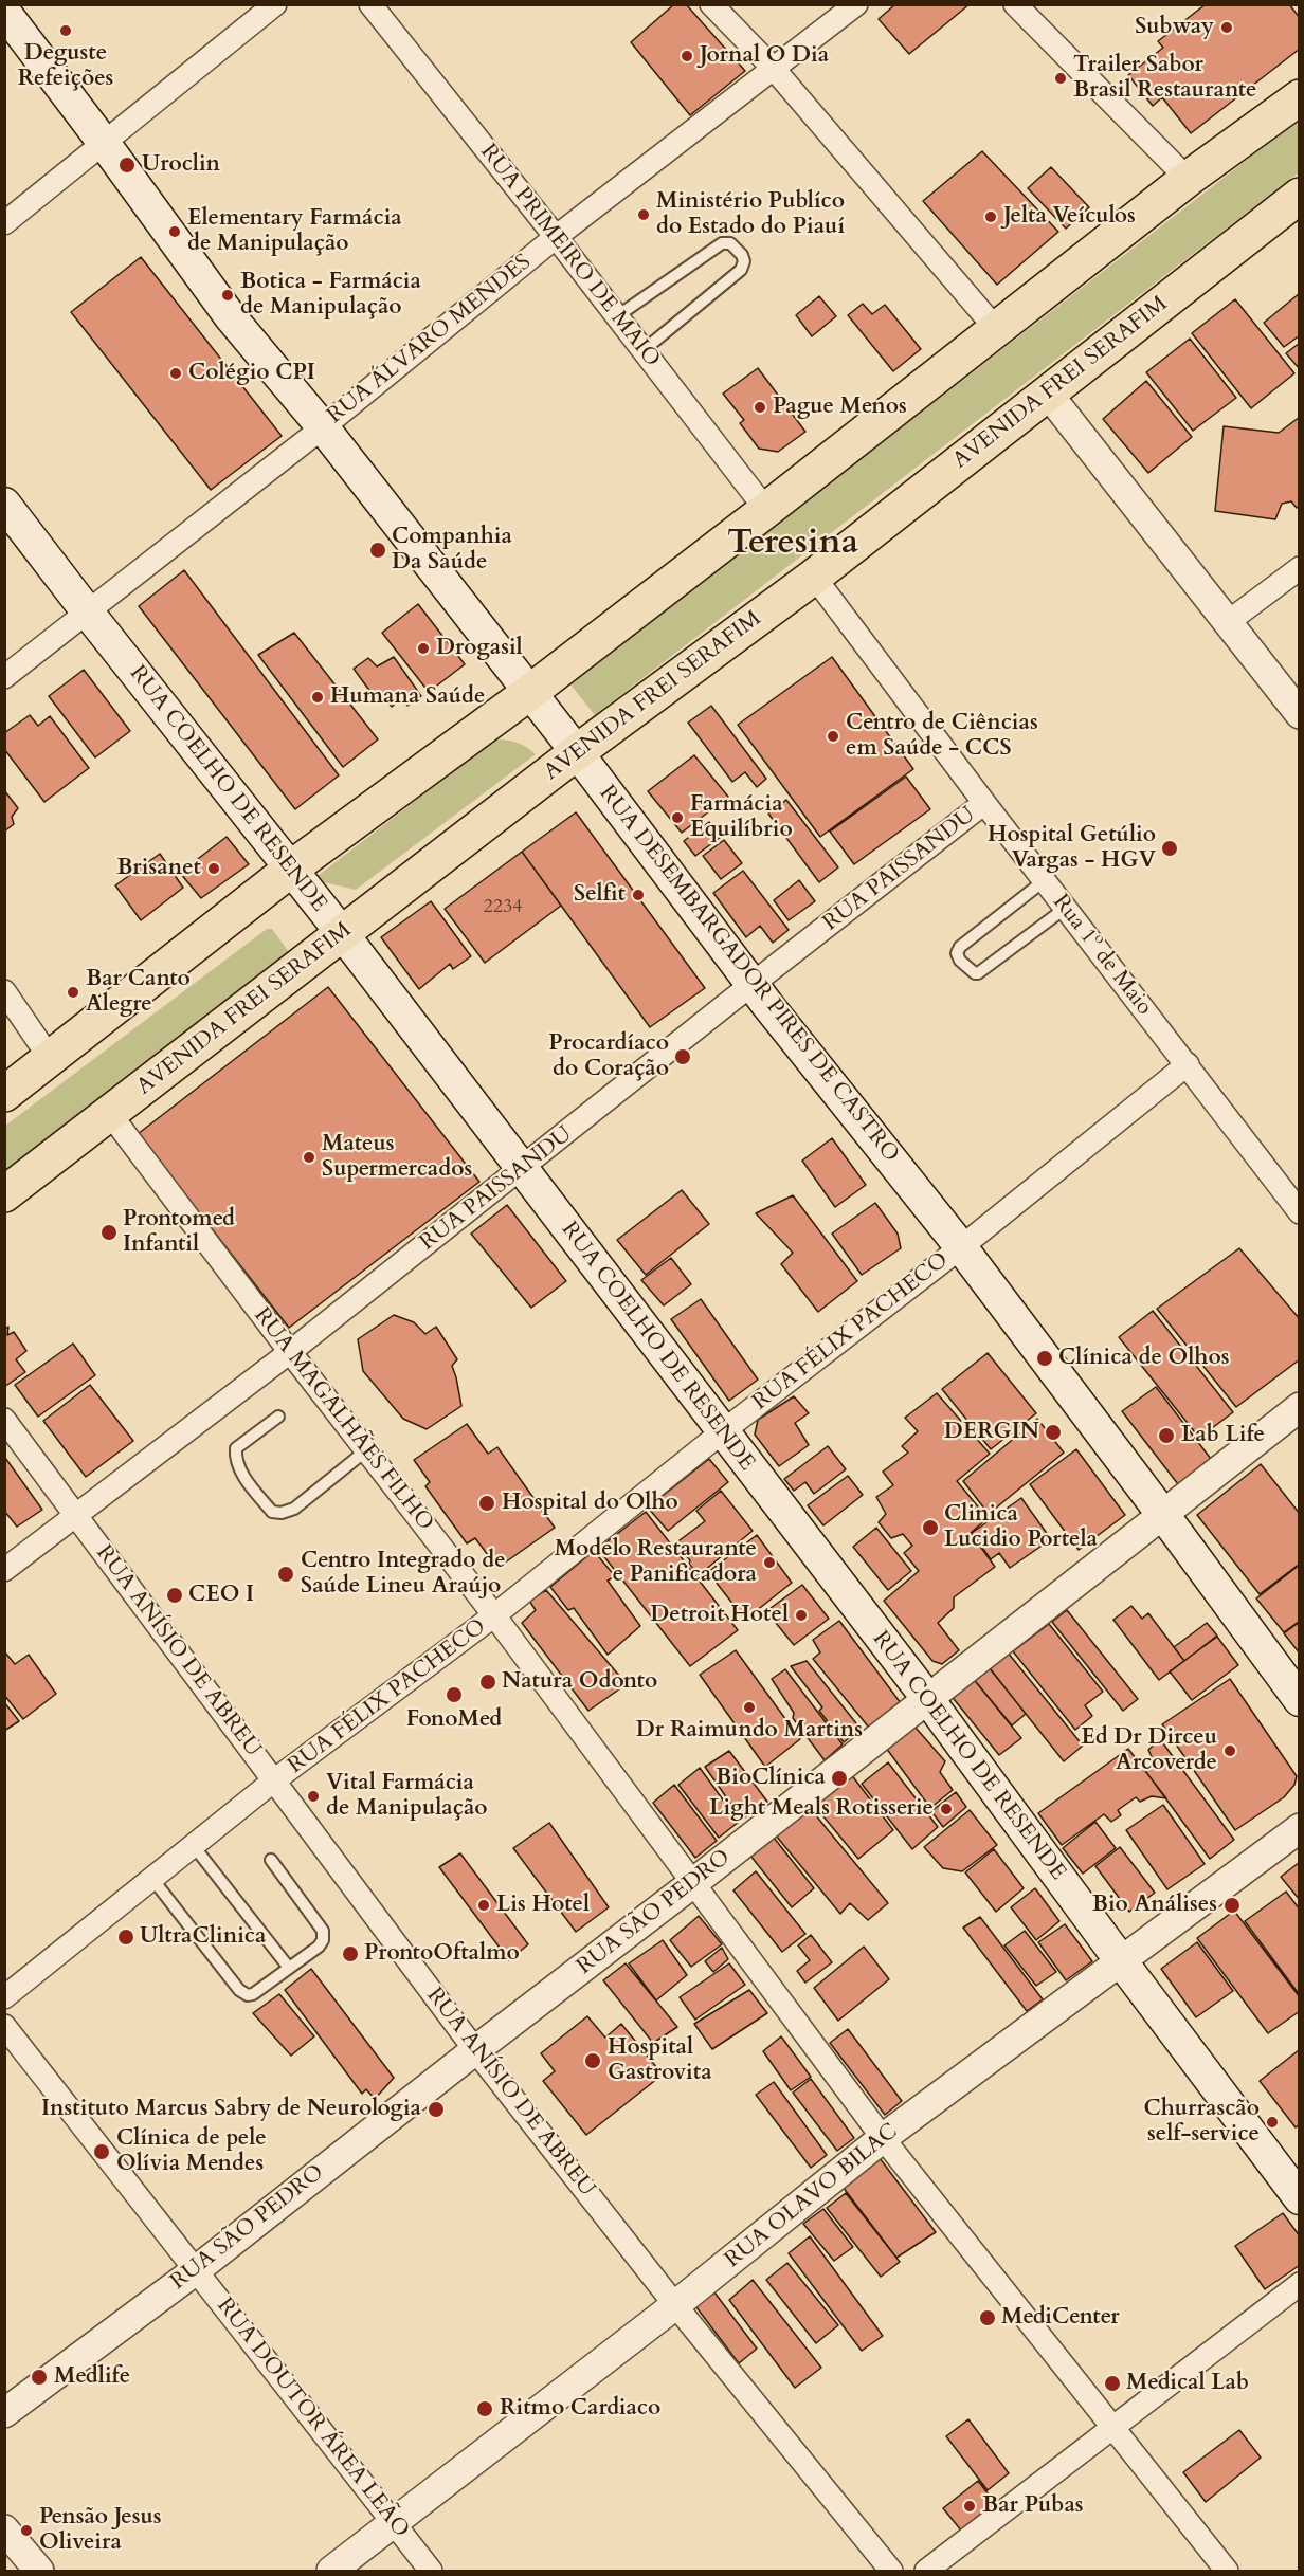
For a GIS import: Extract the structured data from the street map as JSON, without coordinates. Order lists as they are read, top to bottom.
{
  "streets": {
    "main road": ["AVENIDA FREI SERAFIM", "RUA COELHO DE RESENDE", "RUA DESEMBARGADOR PIRES DE CASTRO"],
    "street": [
      "RUA PRIMEIRO DE MAIO",
      "RUA ÁLVARO MENDES",
      "RUA PAISSANDU",
      "Rua 1º de Maio",
      "RUA FÉLIX PACHECO",
      "RUA MAGALHÃES FILHO",
      "RUA ANÍSIO DE ABREU",
      "RUA SÃO PEDRO",
      "RUA OLAVO BILAC",
      "RUA DOUTOR ÁREA LEÃO"
    ]
  },
  "crossings": [
    ["RUA PRIMEIRO DE MAIO", "RUA ÁLVARO MENDES"],
    ["RUA ÁLVARO MENDES", "RUA COELHO DE RESENDE"],
    ["RUA ÁLVARO MENDES", "RUA DESEMBARGADOR PIRES DE CASTRO"],
    ["AVENIDA FREI SERAFIM", "RUA COELHO DE RESENDE"],
    ["AVENIDA FREI SERAFIM", "Rua 1º de Maio"],
    ["AVENIDA FREI SERAFIM", "RUA DESEMBARGADOR PIRES DE CASTRO"],
    ["AVENIDA FREI SERAFIM", "RUA MAGALHÃES FILHO"],
    ["RUA COELHO DE RESENDE", "RUA PAISSANDU"],
    ["RUA COELHO DE RESENDE", "RUA FÉLIX PACHECO"],
    ["RUA COELHO DE RESENDE", "RUA SÃO PEDRO"],
    ["RUA COELHO DE RESENDE", "RUA OLAVO BILAC"],
    ["RUA PAISSANDU", "Rua 1º de Maio"],
    ["RUA PAISSANDU", "RUA DESEMBARGADOR PIRES DE CASTRO"],
    ["RUA PAISSANDU", "RUA MAGALHÃES FILHO"],
    ["RUA PAISSANDU", "RUA ANÍSIO DE ABREU"],
    ["Rua 1º de Maio", "RUA FÉLIX PACHECO"],
    ["RUA DESEMBARGADOR PIRES DE CASTRO", "RUA FÉLIX PACHECO"],
    ["RUA DESEMBARGADOR PIRES DE CASTRO", "RUA SÃO PEDRO"],
    ["RUA FÉLIX PACHECO", "RUA MAGALHÃES FILHO"],
    ["RUA FÉLIX PACHECO", "RUA ANÍSIO DE ABREU"],
    ["RUA MAGALHÃES FILHO", "RUA SÃO PEDRO"],
    ["RUA MAGALHÃES FILHO", "RUA OLAVO BILAC"],
    ["RUA ANÍSIO DE ABREU", "RUA SÃO PEDRO"],
    ["RUA ANÍSIO DE ABREU", "RUA OLAVO BILAC"],
    ["RUA SÃO PEDRO", "RUA DOUTOR ÁREA LEÃO"],
    ["RUA OLAVO BILAC", "RUA DOUTOR ÁREA LEÃO"]
  ],
  "districts": ["Teresina"],
  "places": [
    "Subway",
    "Deguste Refeições",
    "Jornal O Dia",
    "Trailer Sabor Brasil Restaurante",
    "Uroclin",
    "Ministério Publíco do Estado do Piauí",
    "Jelta Veículos",
    "Elementary Farmácia de Manipulação",
    "Botica - Farmácia de Manipulação",
    "Colégio CPI",
    "Pague Menos",
    "Companhia Da Saúde",
    "Drogasil",
    "Humana Saúde",
    "Centro de Ciências em Saúde - CCS",
    "Farmácia Equilíbrio",
    "Hospital Getúlio Vargas - HGV",
    "Brisanet",
    "Selfit",
    "Bar Canto Alegre",
    "Procardíaco do Coração",
    "Mateus Supermercados",
    "Prontomed Infantil",
    "Clínica de Olhos",
    "DERGIN",
    "Lab Life",
    "Hospital do Olho",
    "Clinica Lucidio Portela",
    "Modelo Restaurante e Panificadora",
    "Centro Integrado de Saúde Lineu Araújo",
    "CEO I",
    "Detroit Hotel",
    "Natura Odonto",
    "FonoMed",
    "Dr Raimundo Martins",
    "Ed Dr Dirceu Arcoverde",
    "BioClínica",
    "Vital Farmácia de Manipulação",
    "Light Meals Rotisserie",
    "Lis Hotel",
    "Bio Análises",
    "UltraClinica",
    "ProntoOftalmo",
    "Hospital Gastrovita",
    "Instituto Marcus Sabry de Neurologia",
    "Churrascão self-service",
    "Clínica de pele Olívia Mendes",
    "MediCenter",
    "Medlife",
    "Medical Lab",
    "Ritmo Cardiaco",
    "Bar Pubas",
    "Pensão Jesus Oliveira"
  ],
  "house_numbers": ["2234"]
}
